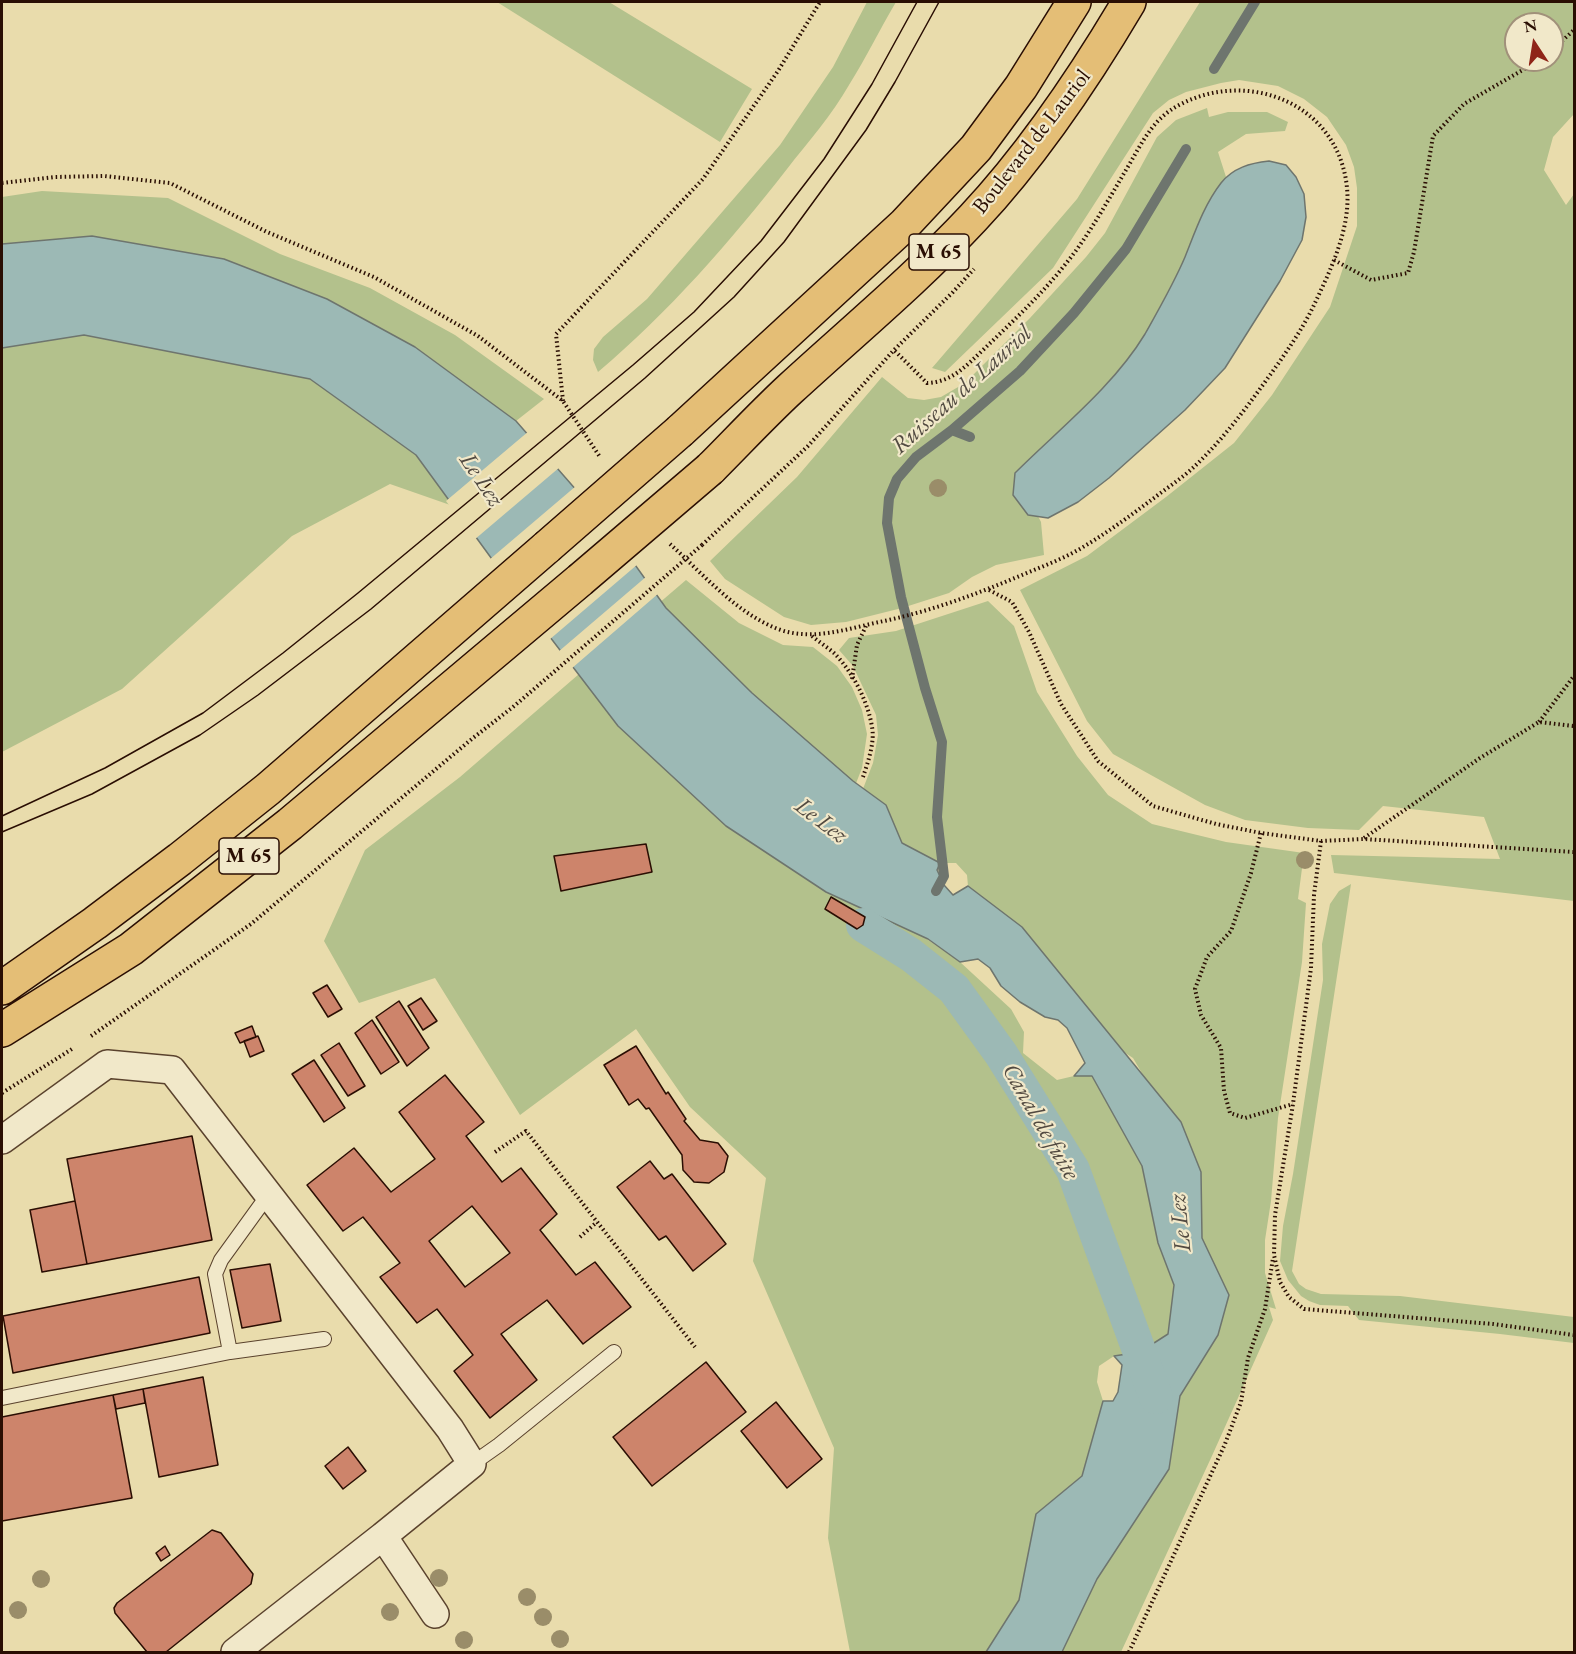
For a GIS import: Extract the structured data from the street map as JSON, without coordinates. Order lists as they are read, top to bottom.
{
  "streets": {
    "main road": ["Boulevard de Lauriol", "M 65"]
  },
  "crossings": [
    ["Boulevard de Lauriol", "M 65"]
  ],
  "water": ["Ruisseau de Lauriol", "Le Lez", "Canal de fuite"],
  "north": "top"
}
